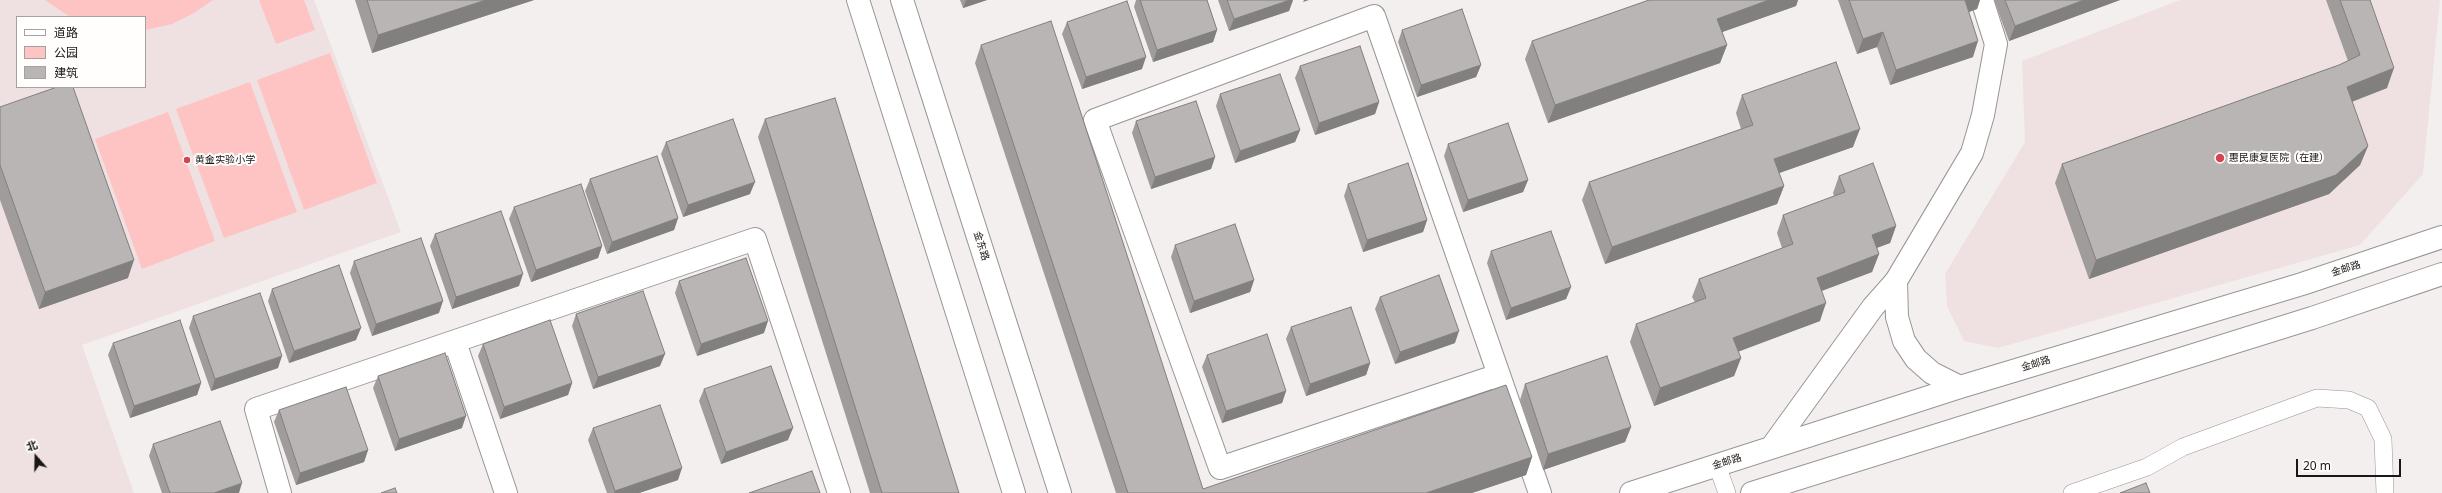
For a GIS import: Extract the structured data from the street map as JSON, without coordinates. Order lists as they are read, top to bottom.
{
  "streets": {
    "street": ["金东路", "金邮路"]
  },
  "places": ["惠民康复医院（在建）", "黄金实验小学"],
  "legend": ["道路", "公园", "建筑"],
  "scale_bar": "20 m",
  "north": "top"
}
